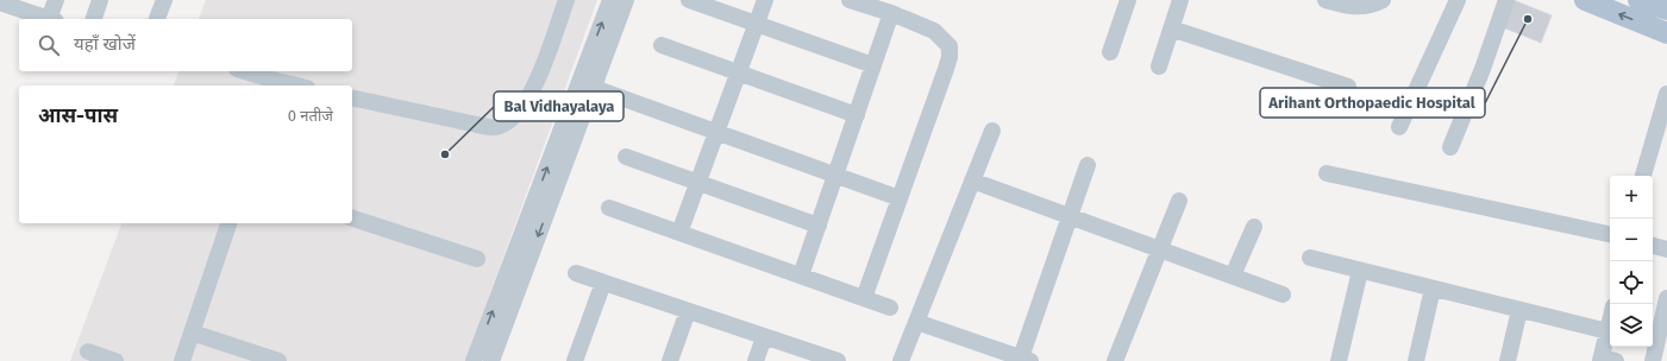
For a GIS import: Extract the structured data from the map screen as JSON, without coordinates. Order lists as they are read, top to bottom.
{
  "places": ["Arihant Orthopaedic Hospital", "Bal Vidhayalaya"],
  "page": {
    "search": "यहाँ खोजें",
    "heading": ["आस-पास", "0 नतीजे"],
    "map_buttons": ["+", "−"]
  }
}
